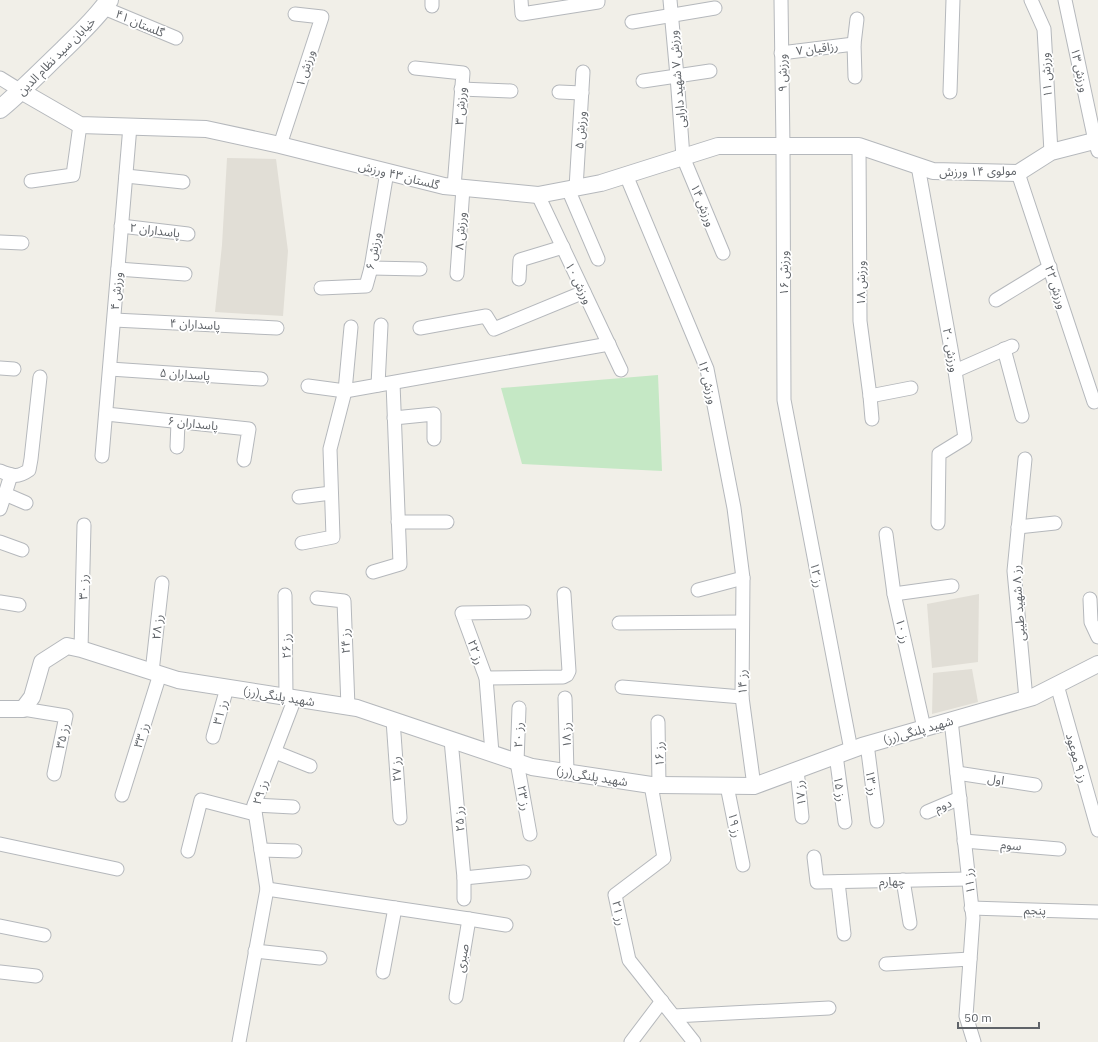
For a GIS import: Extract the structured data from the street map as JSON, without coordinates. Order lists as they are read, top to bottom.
{
  "streets": {
    "main road": ["خیابان سید نظام الدین"],
    "street": [
      "گلستان ۴۱",
      "رزاقیان ۷",
      "ورزش ۱",
      "ورزش ۱۳",
      "ورزش ۹",
      "ورزش ۱۱",
      "ورزش ۷ شهید دارایی",
      "ورزش ۳",
      "ورزش ۵",
      "مولوی ۱۴ ورزش",
      "گلستان ۴۳ ورزش",
      "ورزش ۱۴",
      "پاسداران ۲",
      "ورزش ۸",
      "ورزش ۶",
      "ورزش ۱۶",
      "ورزش ۱۰",
      "ورزش ۱۸",
      "ورزش ۲۲",
      "ورزش ۴",
      "پاسداران ۴",
      "ورزش ۲۰",
      "پاسداران ۵",
      "ورزش ۱۲",
      "پاسداران ۶",
      "رز ۱۲",
      "رز ۳۰",
      "رز ۸ شهید طیبی",
      "رز ۲۸",
      "رز ۱۰",
      "رز ۲۴",
      "رز ۲۶",
      "رز ۲۲",
      "رز ۱۴",
      "شهید پلنگی(رز)",
      "رز ۳۱",
      "رز ۳۳",
      "رز ۲۰",
      "رز ۱۸",
      "رز ۳۵",
      "رز ۱۶",
      "رز ۹ موعود",
      "رز ۲۷",
      "اول",
      "رز ۱۳",
      "رز ۱۵",
      "رز ۲۹",
      "رز ۱۷",
      "رز ۲۳",
      "دوم",
      "رز ۲۵",
      "رز ۱۹",
      "سوم",
      "چهارم",
      "رز ۱۱",
      "پنجم",
      "رز ۲۱",
      "صبری"
    ]
  },
  "crossings": [
    ["گلستان ۴۱", "خیابان سید نظام الدین"],
    ["رزاقیان ۷", "ورزش ۹"],
    ["خیابان سید نظام الدین", "گلستان ۴۳ ورزش"],
    ["ورزش ۱", "گلستان ۴۳ ورزش"],
    ["ورزش ۱۳", "مولوی ۱۴ ورزش"],
    ["ورزش ۹", "مولوی ۱۴ ورزش"],
    ["ورزش ۹", "گلستان ۴۳ ورزش"],
    ["ورزش ۹", "ورزش ۱۶"],
    ["ورزش ۱۱", "مولوی ۱۴ ورزش"],
    ["ورزش ۷ شهید دارایی", "گلستان ۴۳ ورزش"],
    ["ورزش ۷ شهید دارایی", "ورزش ۱۴"],
    ["ورزش ۳", "گلستان ۴۳ ورزش"],
    ["ورزش ۳", "ورزش ۸"],
    ["ورزش ۵", "گلستان ۴۳ ورزش"],
    ["مولوی ۱۴ ورزش", "گلستان ۴۳ ورزش"],
    ["مولوی ۱۴ ورزش", "ورزش ۱۶"],
    ["مولوی ۱۴ ورزش", "ورزش ۱۸"],
    ["مولوی ۱۴ ورزش", "ورزش ۲۲"],
    ["مولوی ۱۴ ورزش", "ورزش ۲۰"],
    ["گلستان ۴۳ ورزش", "ورزش ۱۴"],
    ["گلستان ۴۳ ورزش", "ورزش ۸"],
    ["گلستان ۴۳ ورزش", "ورزش ۶"],
    ["گلستان ۴۳ ورزش", "ورزش ۱۶"],
    ["گلستان ۴۳ ورزش", "ورزش ۱۰"],
    ["گلستان ۴۳ ورزش", "ورزش ۴"],
    ["گلستان ۴۳ ورزش", "ورزش ۱۲"],
    ["پاسداران ۲", "ورزش ۴"],
    ["ورزش ۱۶", "رز ۱۲"],
    ["ورزش ۴", "پاسداران ۴"],
    ["ورزش ۴", "پاسداران ۵"],
    ["ورزش ۴", "پاسداران ۶"],
    ["ورزش ۱۲", "رز ۱۴"],
    ["رز ۱۲", "شهید پلنگی(رز)"],
    ["رز ۱۲", "رز ۱۵"],
    ["رز ۳۰", "شهید پلنگی(رز)"],
    ["رز ۸ شهید طیبی", "شهید پلنگی(رز)"],
    ["رز ۲۸", "شهید پلنگی(رز)"],
    ["رز ۲۸", "رز ۳۳"],
    ["رز ۱۰", "شهید پلنگی(رز)"],
    ["رز ۲۴", "شهید پلنگی(رز)"],
    ["رز ۲۶", "شهید پلنگی(رز)"],
    ["رز ۲۶", "رز ۲۹"],
    ["رز ۲۲", "شهید پلنگی(رز)"],
    ["رز ۱۴", "شهید پلنگی(رز)"],
    ["شهید پلنگی(رز)", "رز ۳۱"],
    ["شهید پلنگی(رز)", "رز ۳۳"],
    ["شهید پلنگی(رز)", "رز ۲۰"],
    ["شهید پلنگی(رز)", "رز ۱۸"],
    ["شهید پلنگی(رز)", "رز ۳۵"],
    ["شهید پلنگی(رز)", "رز ۱۶"],
    ["شهید پلنگی(رز)", "رز ۹ موعود"],
    ["شهید پلنگی(رز)", "رز ۲۷"],
    ["شهید پلنگی(رز)", "رز ۱۳"],
    ["شهید پلنگی(رز)", "رز ۱۵"],
    ["شهید پلنگی(رز)", "رز ۲۹"],
    ["شهید پلنگی(رز)", "رز ۱۷"],
    ["شهید پلنگی(رز)", "رز ۲۳"],
    ["شهید پلنگی(رز)", "رز ۲۵"],
    ["شهید پلنگی(رز)", "رز ۱۹"],
    ["شهید پلنگی(رز)", "رز ۱۱"],
    ["شهید پلنگی(رز)", "رز ۲۱"],
    ["رز ۲۰", "رز ۲۳"],
    ["رز ۱۶", "رز ۲۱"],
    ["اول", "رز ۱۱"],
    ["دوم", "رز ۱۱"],
    ["سوم", "رز ۱۱"],
    ["چهارم", "رز ۱۱"],
    ["رز ۱۱", "پنجم"]
  ],
  "scale_bar": "50 m"
}
